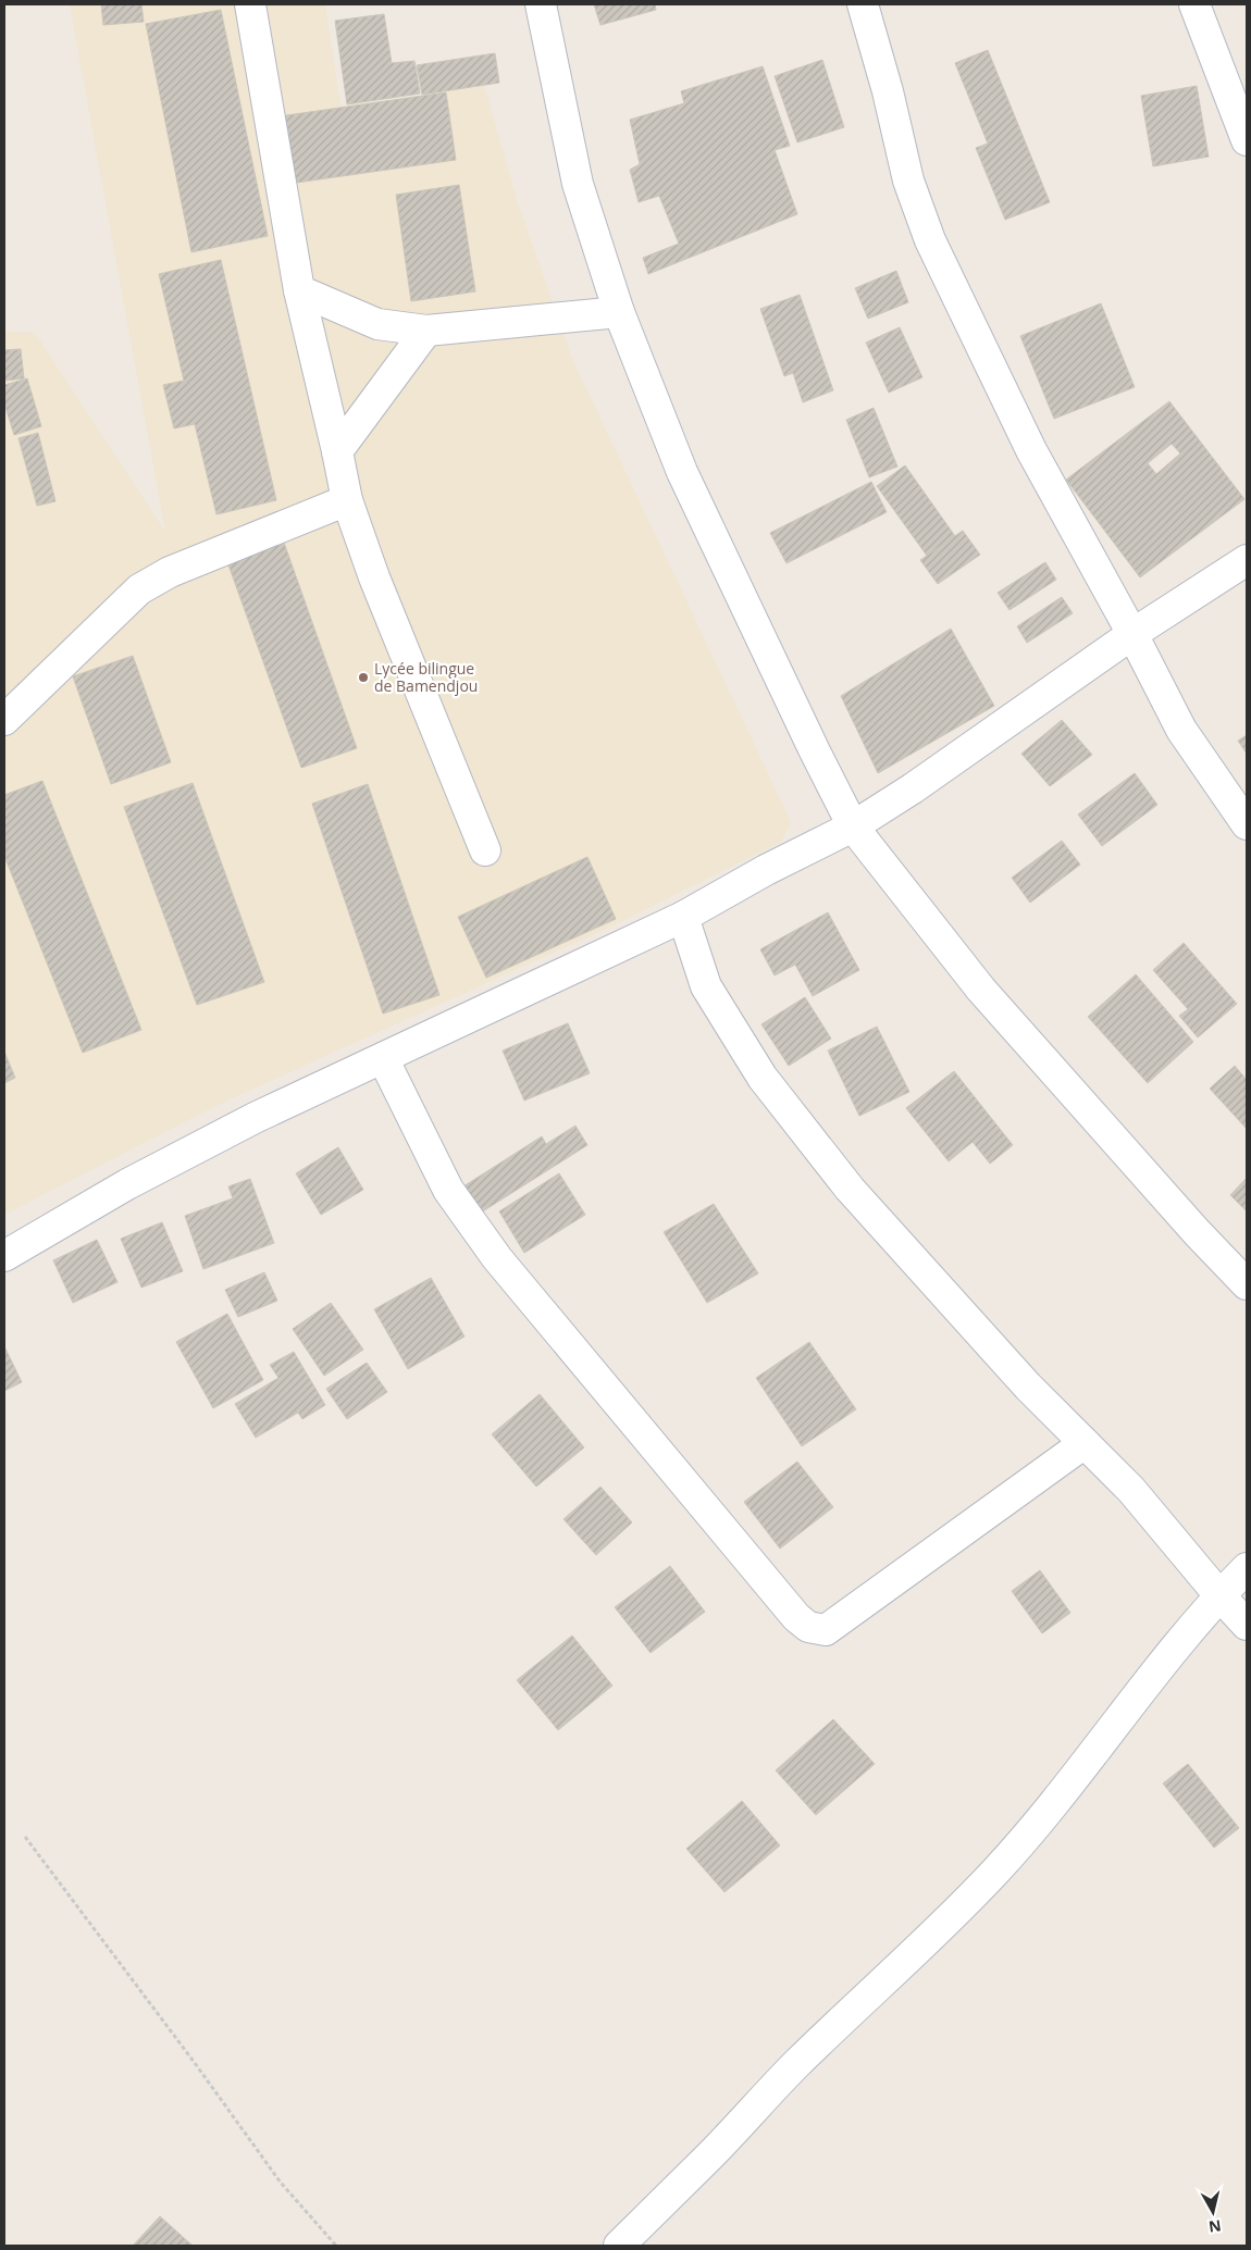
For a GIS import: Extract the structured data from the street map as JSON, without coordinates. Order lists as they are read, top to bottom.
{
  "places": ["Lycée bilingue de Bamendjou"],
  "north": "bottom"
}
